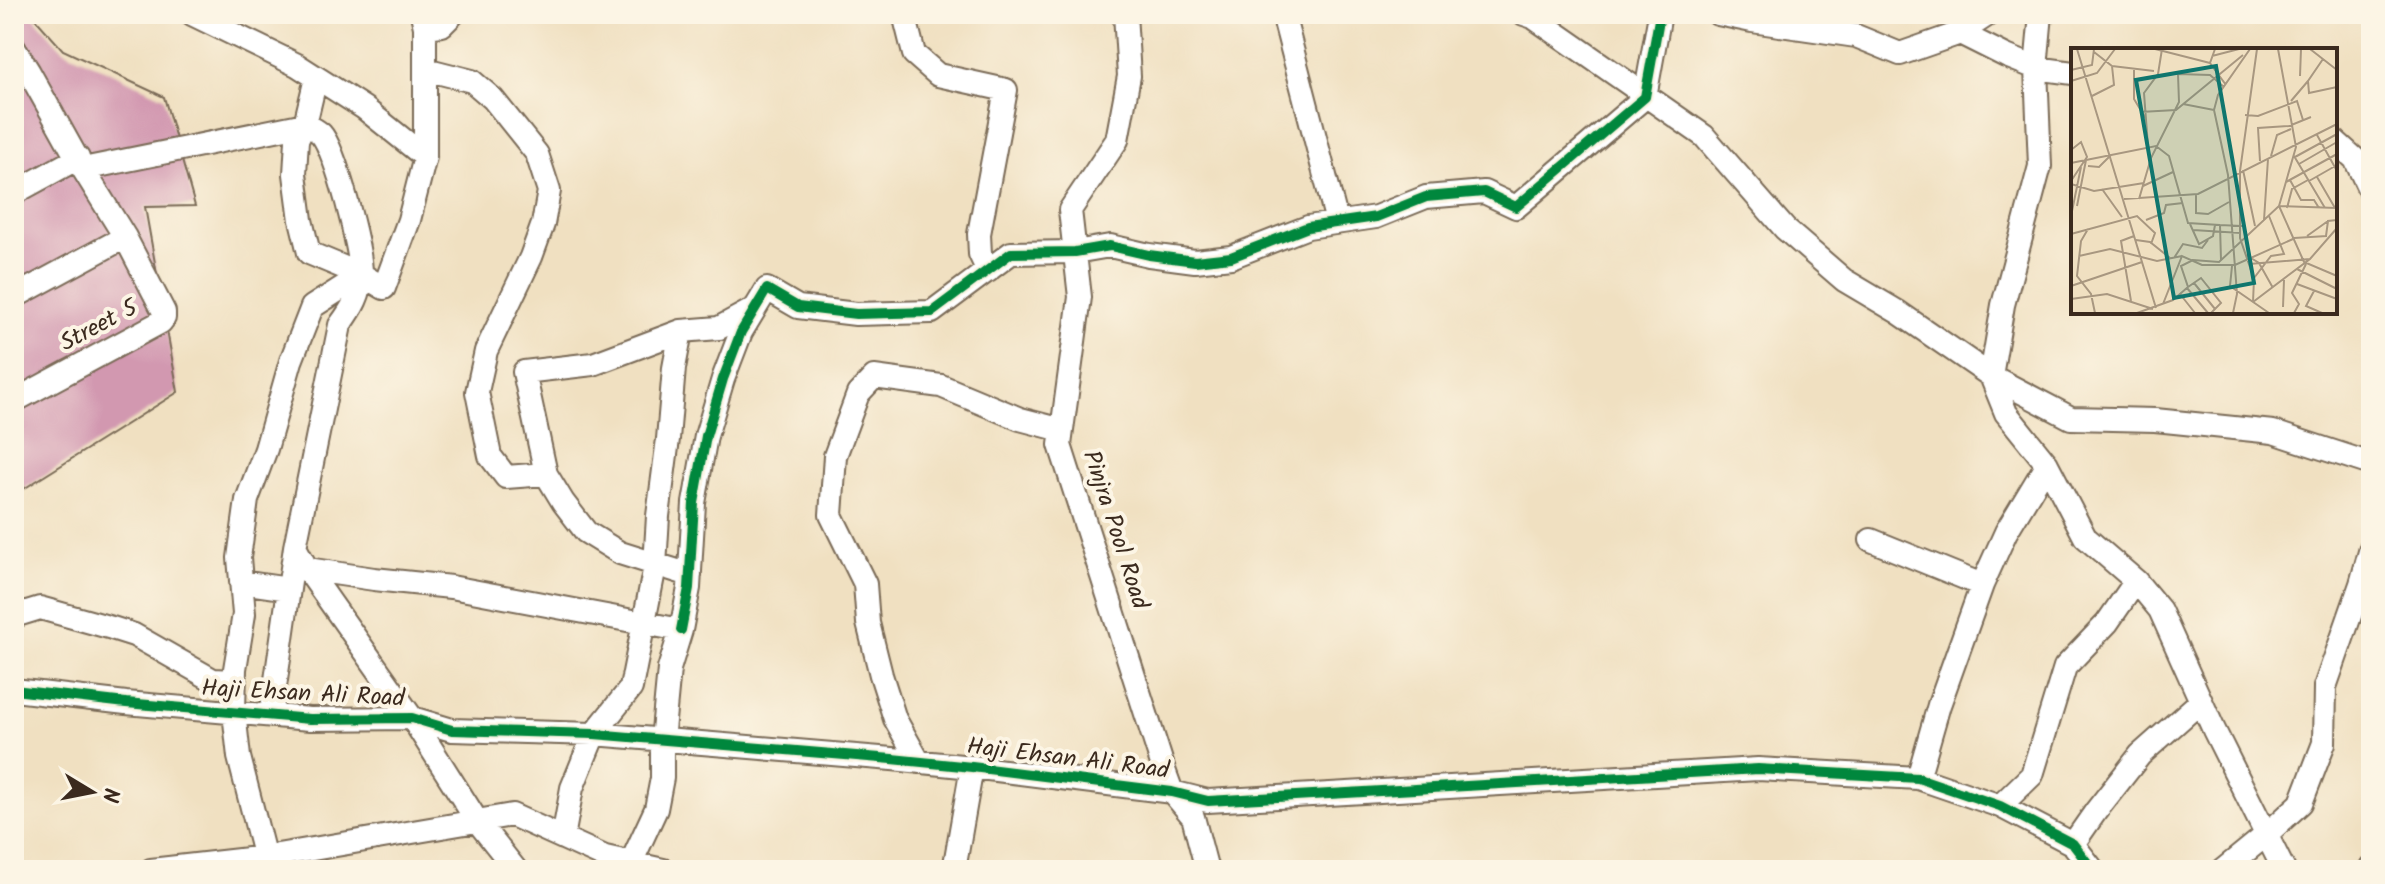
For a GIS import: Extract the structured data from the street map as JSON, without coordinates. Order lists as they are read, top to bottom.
{
  "streets": {
    "street": ["Street 5", "Pinjra Pool Road", "Haji Ehsan Ali Road"]
  },
  "crossings": [
    ["Pinjra Pool Road", "Haji Ehsan Ali Road"]
  ],
  "north": "right"
}
